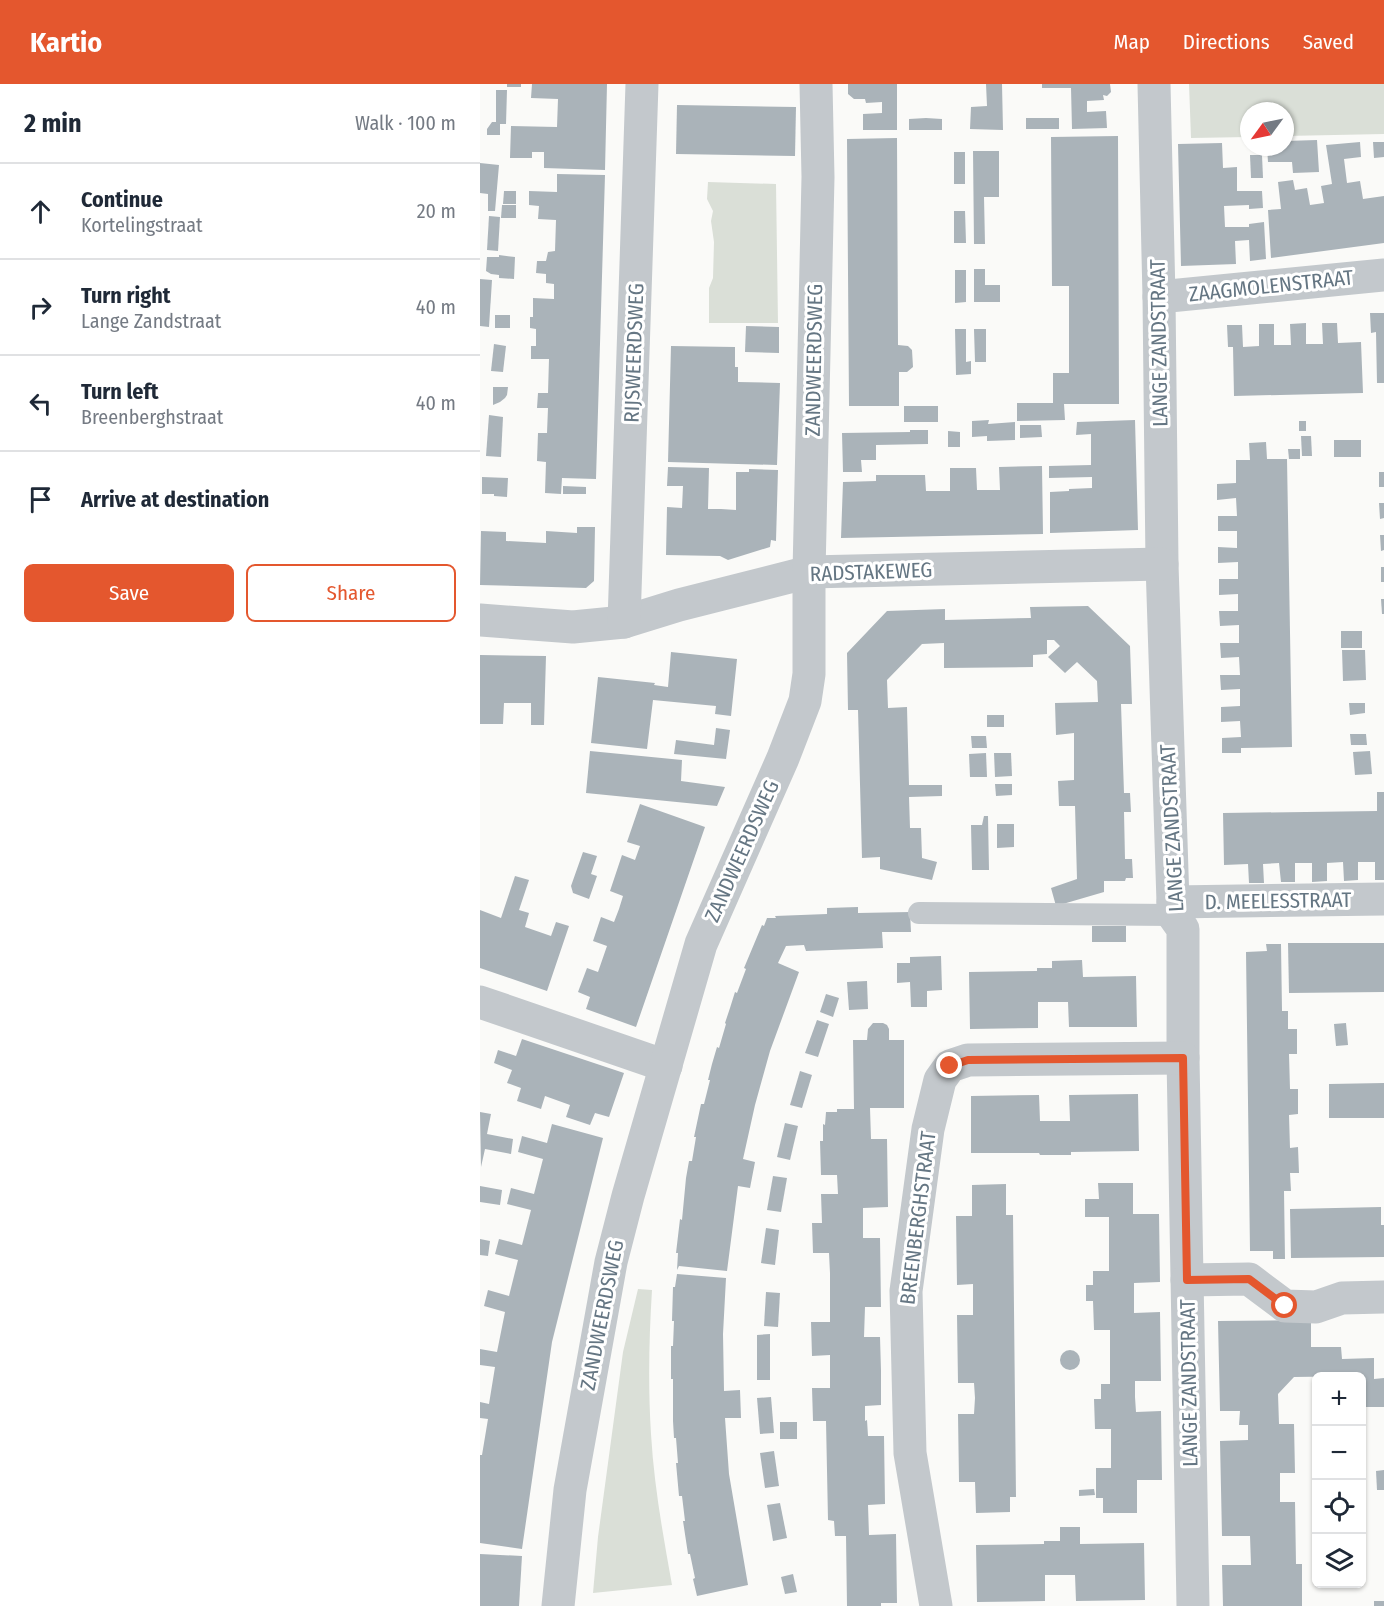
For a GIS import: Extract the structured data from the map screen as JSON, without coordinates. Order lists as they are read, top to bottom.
{
  "streets": {
    "street": [
      "ZAAGMOLENSTRAAT",
      "LANGE ZANDSTRAAT",
      "RIJSWEERDSWEG",
      "ZANDWEERDSWEG",
      "RADSTAKEWEG",
      "D. MEELESSTRAAT",
      "BREENBERGHSTRAAT"
    ]
  },
  "crossings": [
    ["ZAAGMOLENSTRAAT", "LANGE ZANDSTRAAT"],
    ["LANGE ZANDSTRAAT", "RADSTAKEWEG"],
    ["LANGE ZANDSTRAAT", "D. MEELESSTRAAT"],
    ["LANGE ZANDSTRAAT", "BREENBERGHSTRAAT"],
    ["RIJSWEERDSWEG", "RADSTAKEWEG"],
    ["ZANDWEERDSWEG", "RADSTAKEWEG"]
  ],
  "north": "bottom left",
  "page": {
    "header": "Kartio",
    "nav": ["Map", "Directions", "Saved"],
    "heading": ["2 min", "Walk · 100 m"],
    "list": [
      ["Continue", "Kortelingstraat", "20 m"],
      ["Turn right", "Lange Zandstraat", "40 m"],
      ["Turn left", "Breenberghstraat", "40 m"],
      "Arrive at destination"
    ],
    "buttons": ["Save", "Share"],
    "map_buttons": ["+", "−"]
  }
}
